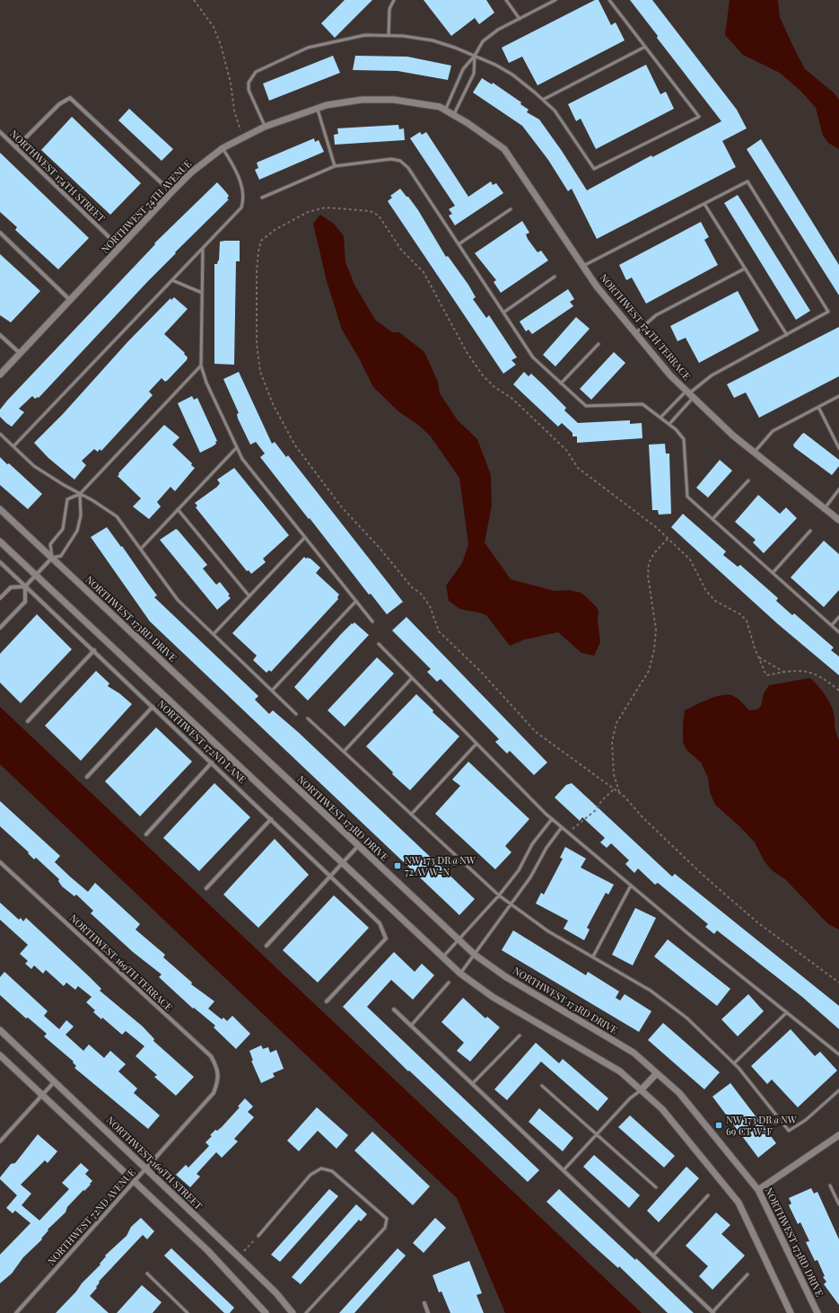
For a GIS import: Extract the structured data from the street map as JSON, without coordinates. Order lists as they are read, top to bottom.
{
  "streets": {
    "street": [
      "NORTHWEST 174TH STREET",
      "NORTHWEST 74TH AVENUE",
      "NORTHWEST 174TH TERRACE",
      "NORTHWEST 173RD DRIVE",
      "NORTHWEST 172ND LANE",
      "NORTHWEST 169TH TERRACE",
      "NORTHWEST 169TH STREET",
      "NORTHWEST 72ND AVENUE"
    ]
  },
  "crossings": [
    ["NORTHWEST 174TH STREET", "NORTHWEST 74TH AVENUE"],
    ["NORTHWEST 74TH AVENUE", "NORTHWEST 174TH TERRACE"],
    ["NORTHWEST 169TH TERRACE", "NORTHWEST 72ND AVENUE"],
    ["NORTHWEST 169TH STREET", "NORTHWEST 72ND AVENUE"]
  ],
  "places": {
    "transit": ["NW 173 DR@NW 72 AV W-N", "NW 173 DR@NW 69 CT W-F"]
  }
}
